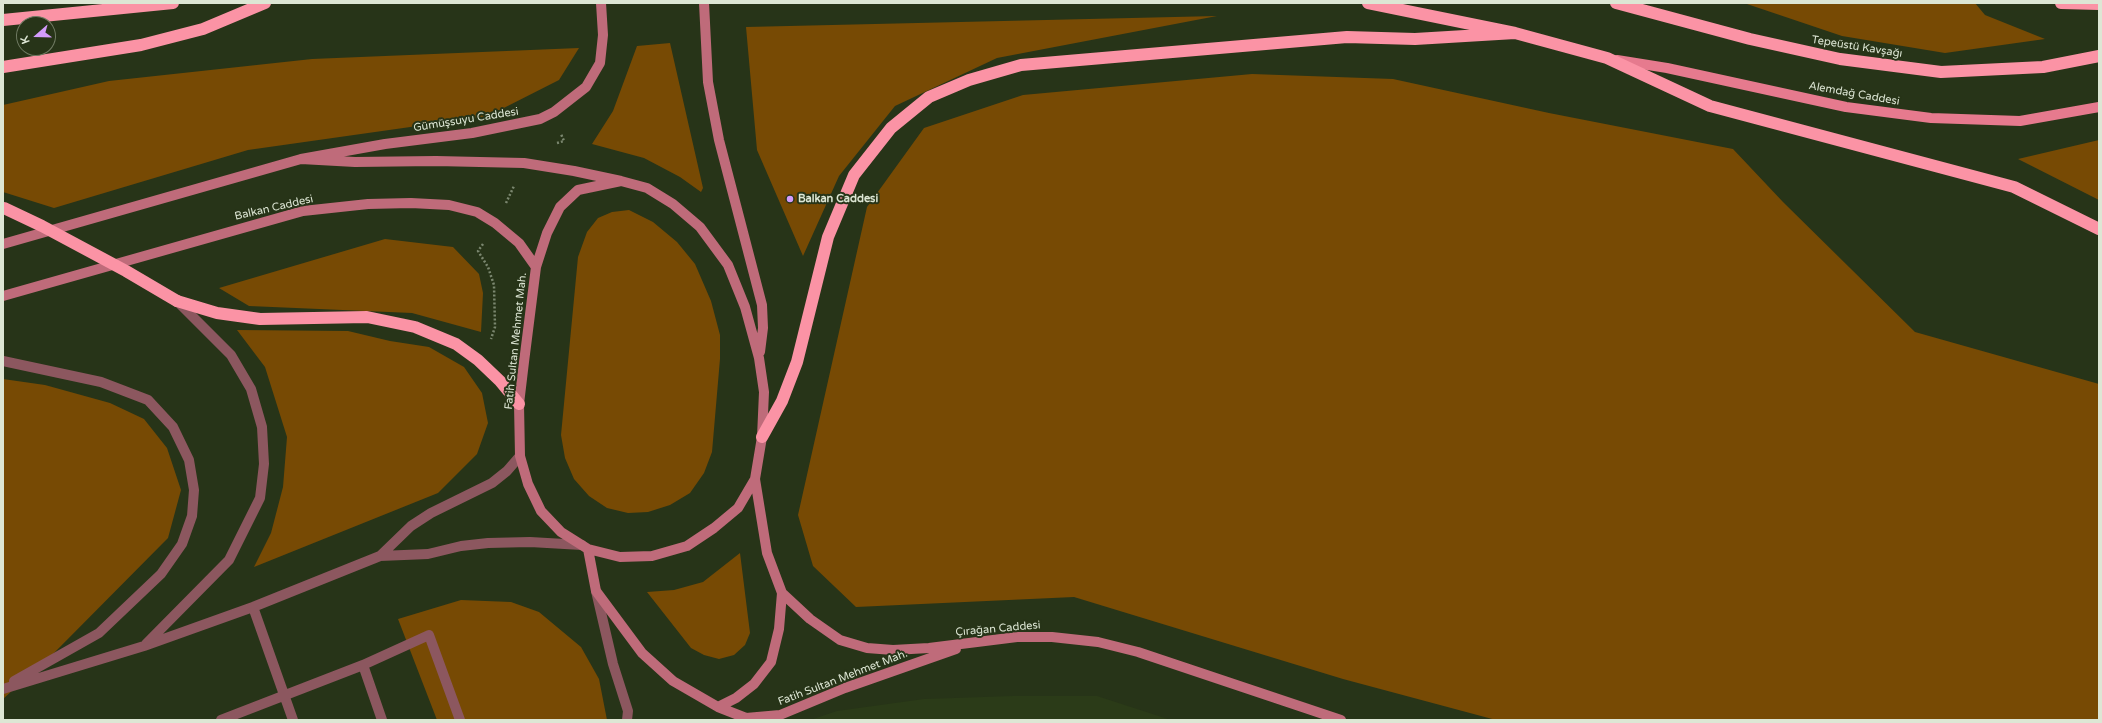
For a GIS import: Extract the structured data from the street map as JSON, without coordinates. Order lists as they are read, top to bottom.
{
  "streets": {
    "highway": ["Tepeüstü Kavşağı"],
    "main road": ["Alemdağ Caddesi"],
    "street": [
      "Gümüşsuyu Caddesi",
      "Balkan Caddesi",
      "Fatih Sultan Mehmet Mah.",
      "Çırağan Caddesi"
    ]
  },
  "crossings": [
    ["Balkan Caddesi", "Fatih Sultan Mehmet Mah."],
    ["Fatih Sultan Mehmet Mah.", "Çırağan Caddesi"]
  ],
  "places": ["Balkan Caddesi"],
  "north": "left"
}
